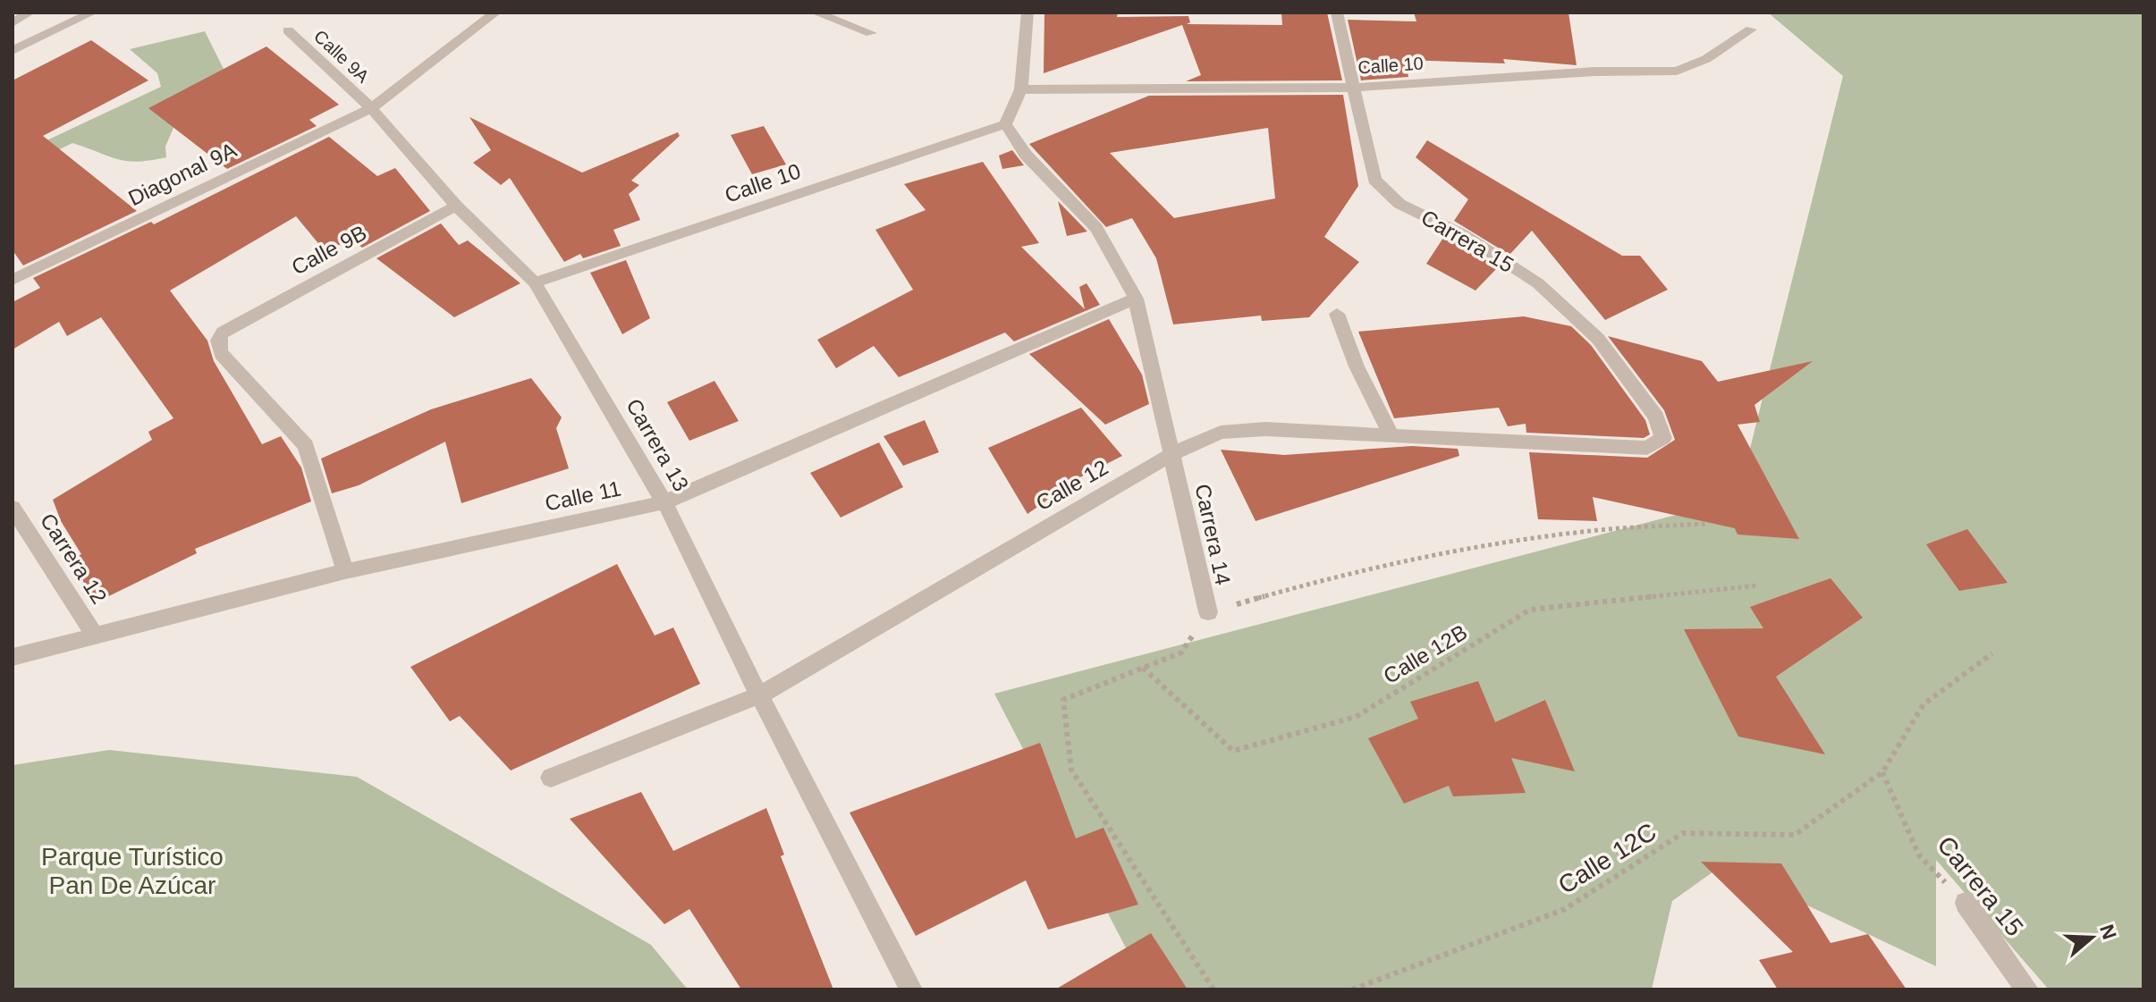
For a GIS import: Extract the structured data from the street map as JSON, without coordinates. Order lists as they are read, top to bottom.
{
  "streets": {
    "street": [
      "Calle 9A",
      "Calle 10",
      "Diagonal 9A",
      "Carrera 15",
      "Calle 9B",
      "Carrera 13",
      "Calle 12",
      "Calle 11",
      "Carrera 14",
      "Carrera 12"
    ],
    "path": ["Calle 12B", "Calle 12C"]
  },
  "crossings": [
    ["Calle 9A", "Diagonal 9A"],
    ["Calle 9A", "Carrera 13"],
    ["Calle 10", "Carrera 15"],
    ["Calle 10", "Carrera 13"],
    ["Calle 10", "Carrera 14"],
    ["Diagonal 9A", "Carrera 13"],
    ["Carrera 15", "Calle 12"],
    ["Carrera 15", "Calle 12C"],
    ["Calle 9B", "Carrera 13"],
    ["Calle 9B", "Calle 11"],
    ["Carrera 13", "Calle 12"],
    ["Carrera 13", "Calle 11"],
    ["Calle 12", "Carrera 14"],
    ["Calle 11", "Carrera 14"],
    ["Calle 11", "Carrera 12"],
    ["Carrera 14", "Calle 12B"]
  ],
  "parks": ["Parque Turístico Pan De Azúcar"],
  "north": "right"
}
